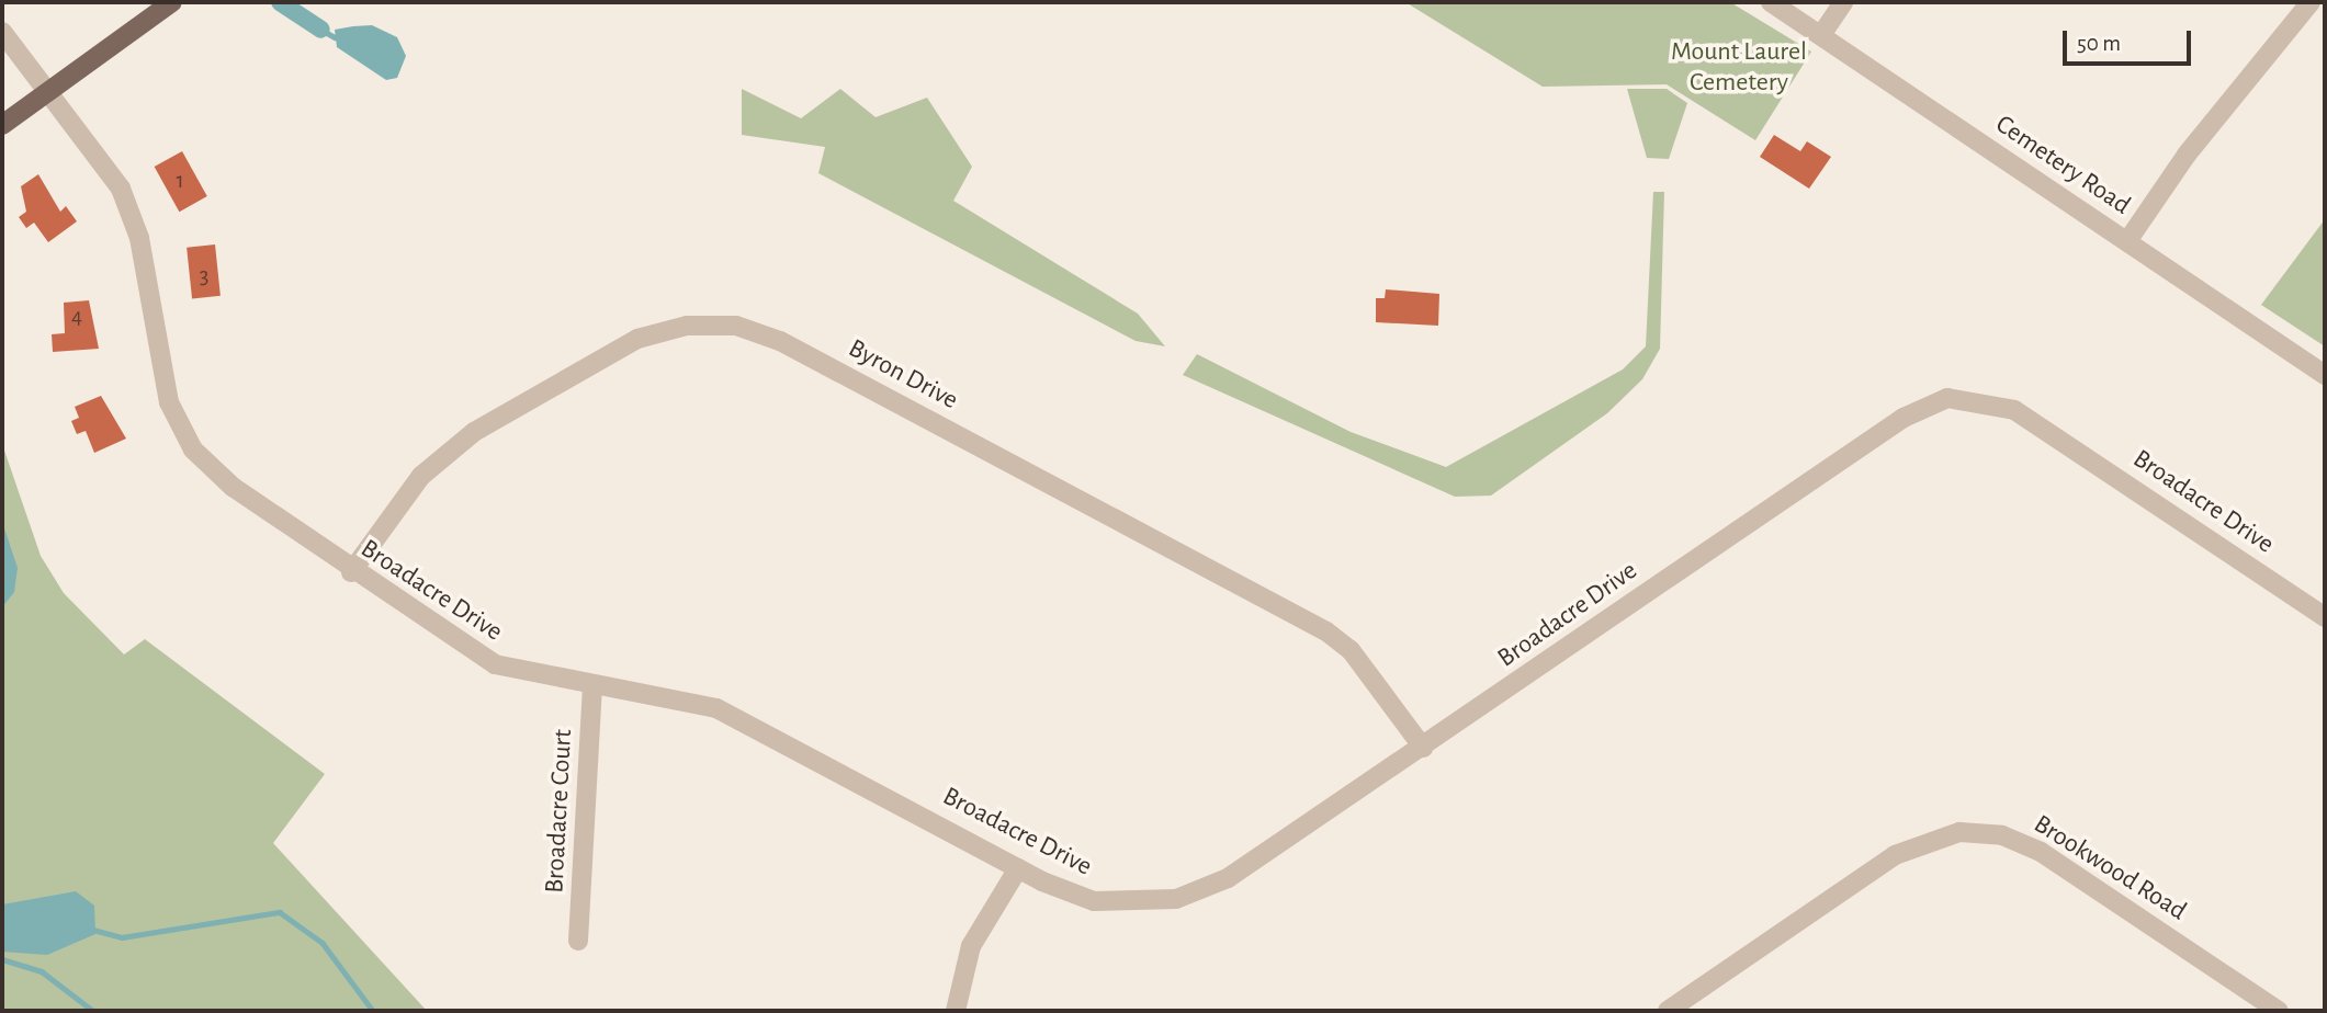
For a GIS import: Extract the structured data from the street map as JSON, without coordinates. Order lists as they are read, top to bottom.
{
  "streets": {
    "street": [
      "Cemetery Road",
      "Byron Drive",
      "Broadacre Drive",
      "Broadacre Court",
      "Brookwood Road"
    ]
  },
  "crossings": [
    ["Byron Drive", "Broadacre Drive"],
    ["Broadacre Drive", "Broadacre Court"]
  ],
  "parks": ["Mount Laurel Cemetery"],
  "house_numbers": ["1", "3", "4"],
  "scale_bar": "50 m"
}
